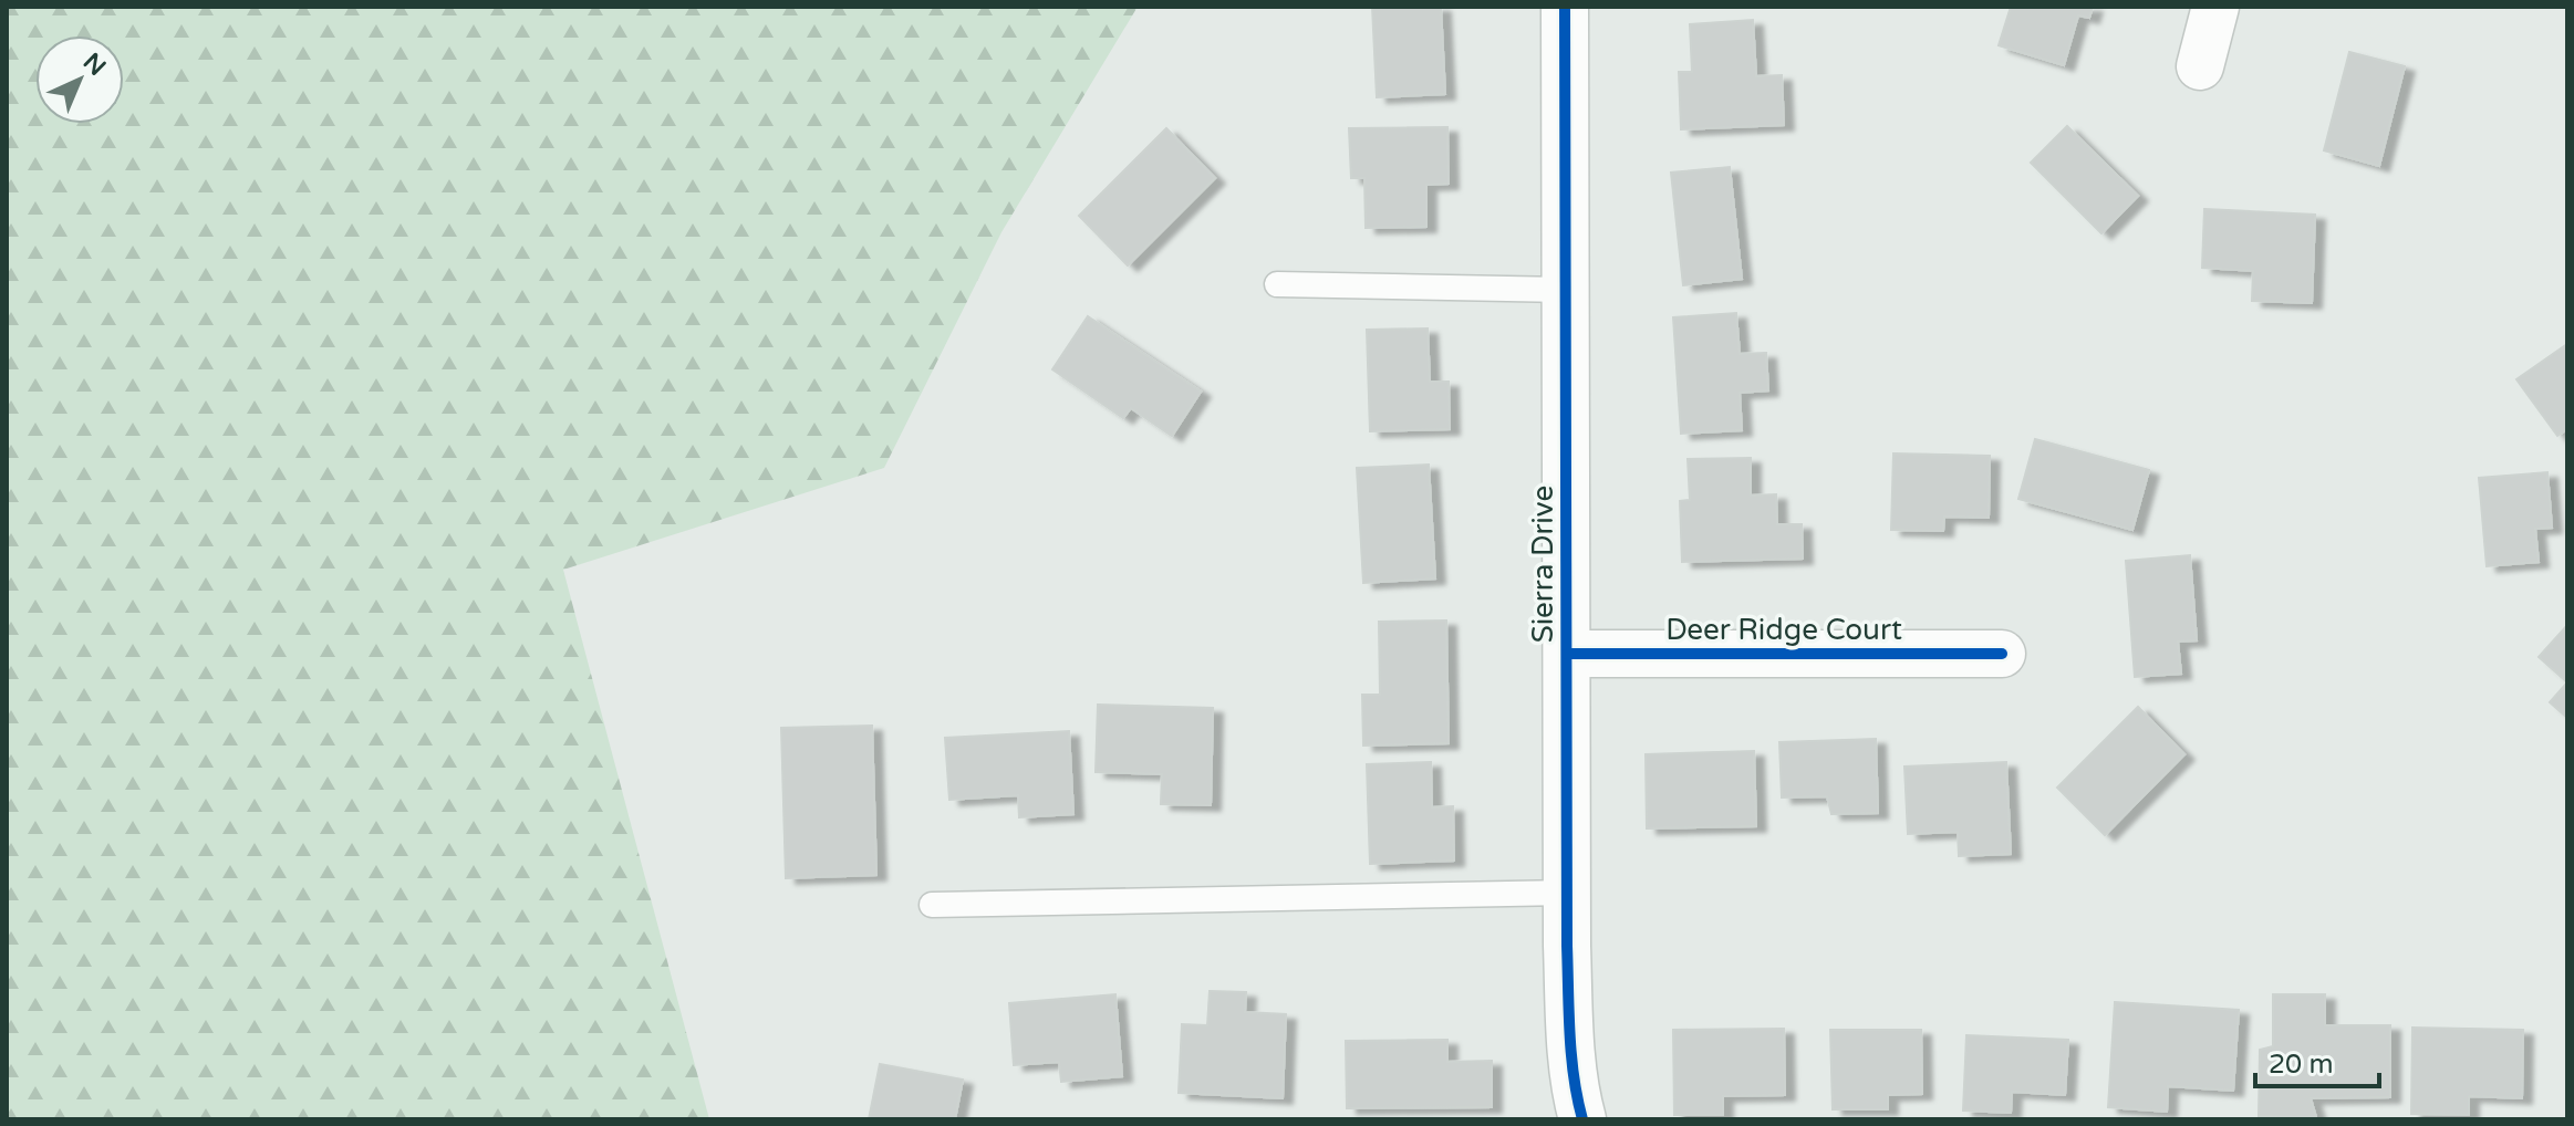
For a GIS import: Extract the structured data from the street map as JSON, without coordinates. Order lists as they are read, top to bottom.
{
  "streets": {
    "street": ["Sierra Drive", "Deer Ridge Court"]
  },
  "crossings": [
    ["Sierra Drive", "Deer Ridge Court"]
  ],
  "scale_bar": "20 m",
  "north": "top right"
}
